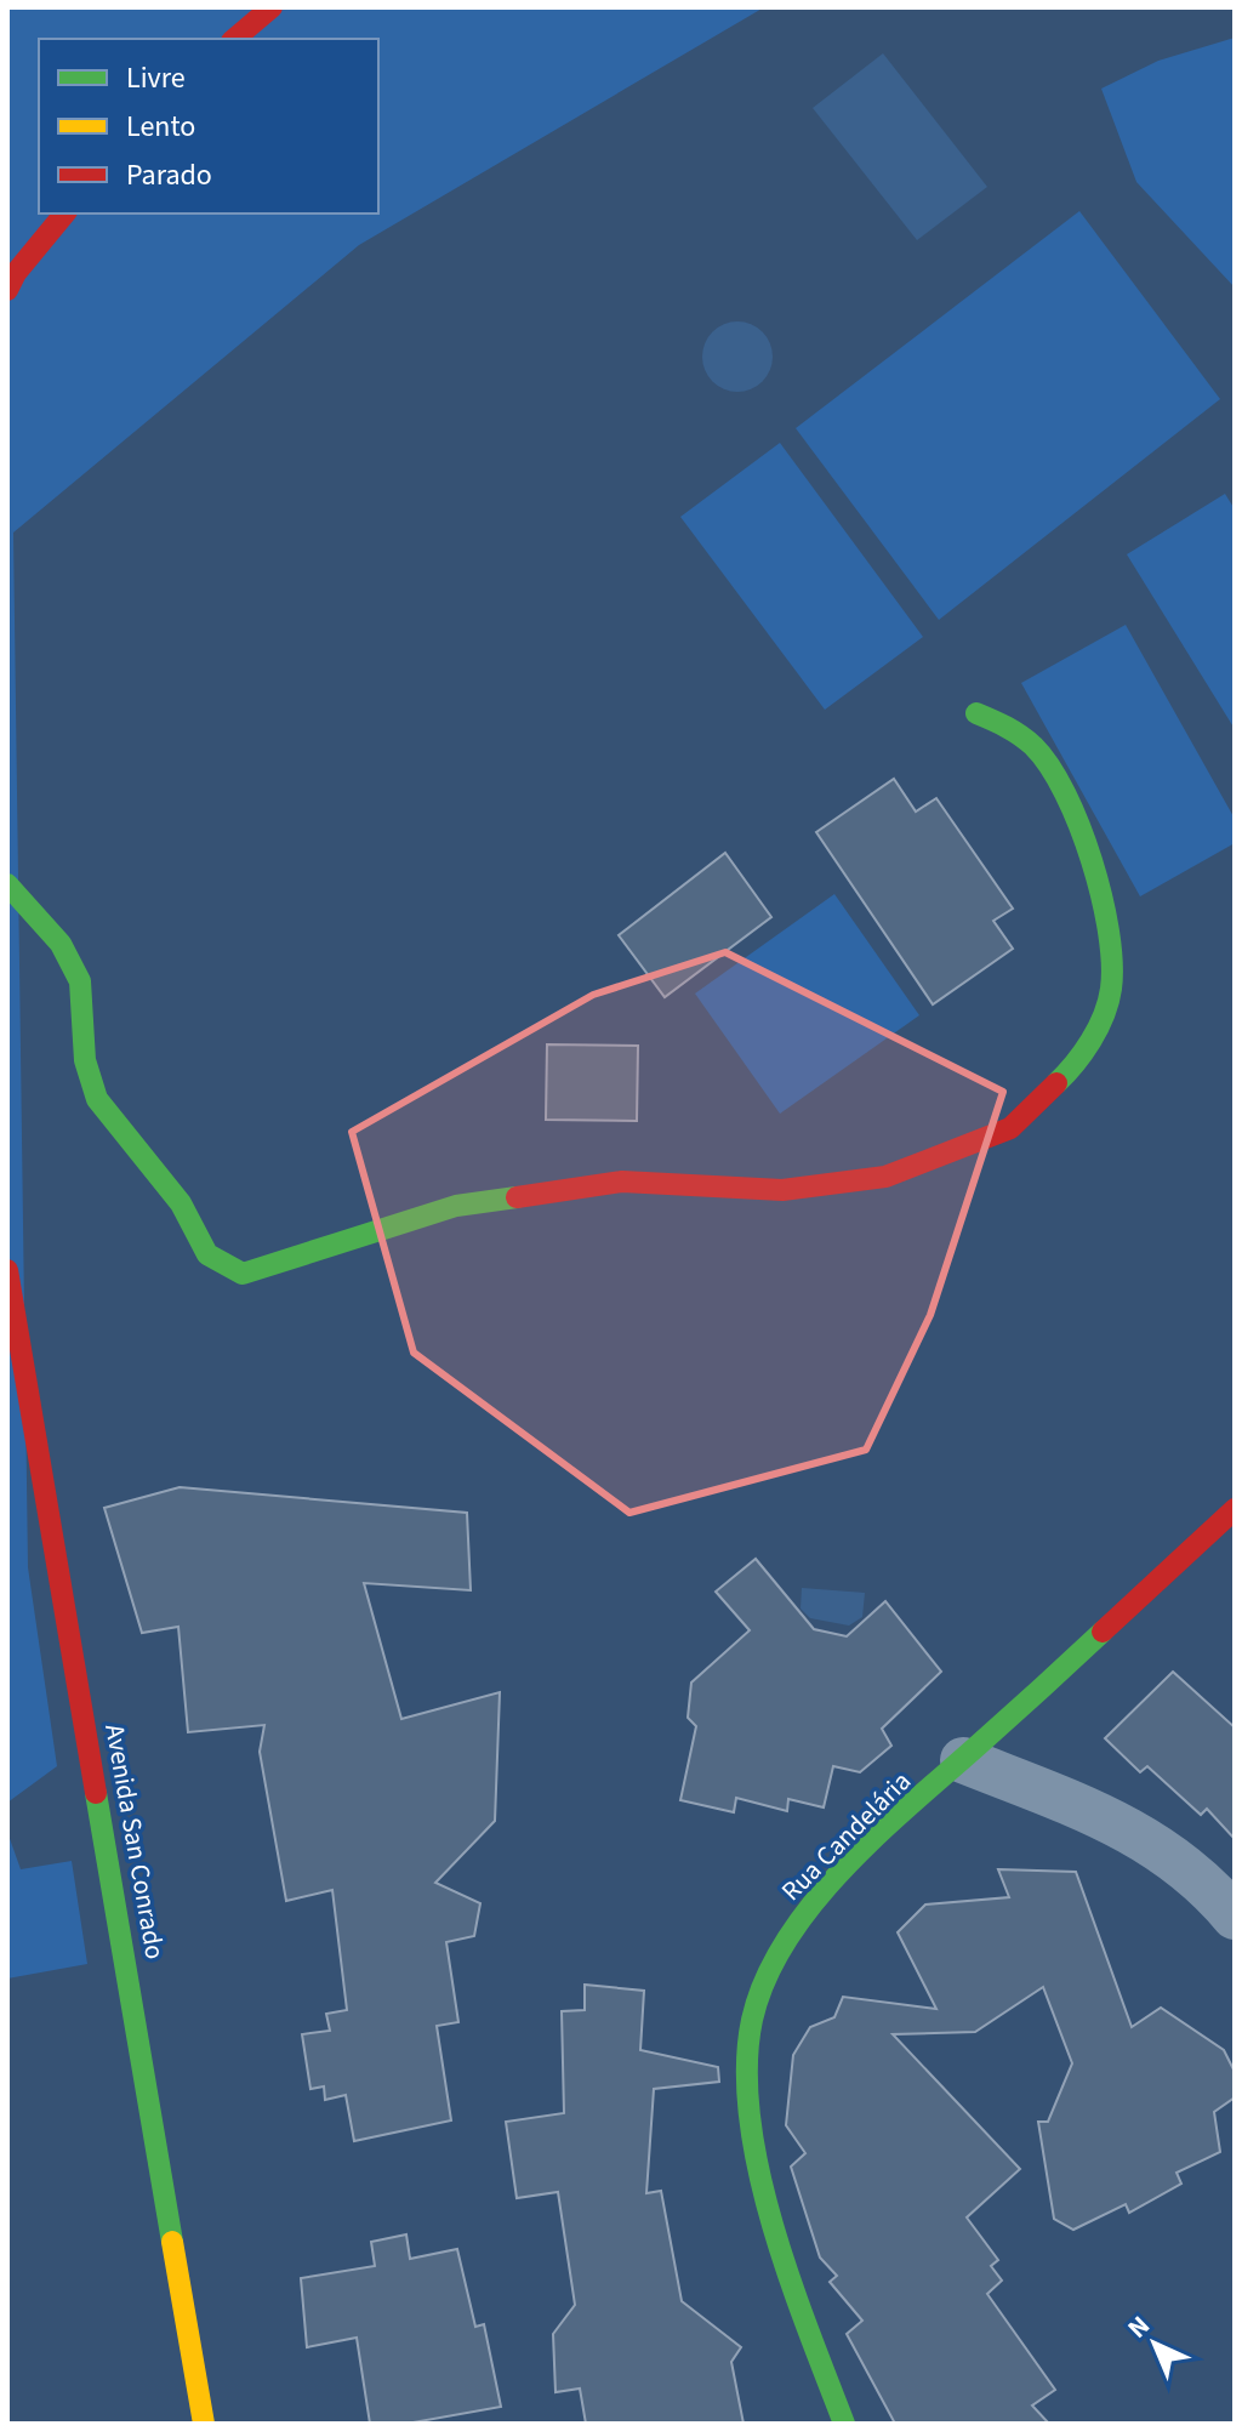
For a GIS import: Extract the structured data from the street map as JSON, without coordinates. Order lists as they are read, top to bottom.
{
  "streets": {
    "street": ["Rua Candelária", "Avenida San Conrado"]
  },
  "legend": ["Livre", "Lento", "Parado"],
  "north": "top left"
}
